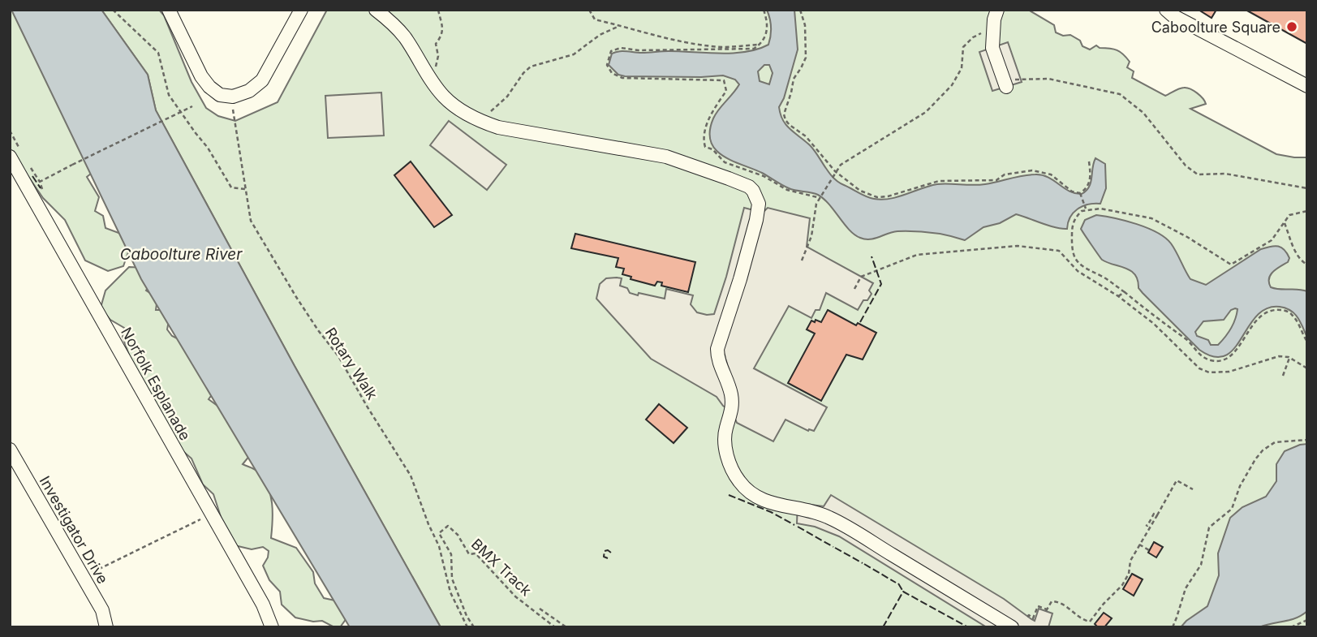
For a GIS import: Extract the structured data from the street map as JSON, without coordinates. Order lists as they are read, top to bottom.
{
  "streets": {
    "street": ["Norfolk Esplanade", "Investigator Drive"],
    "path": ["Rotary Walk", "BMX Track"]
  },
  "water": ["Caboolture River"],
  "places": ["Caboolture Square"]
}
